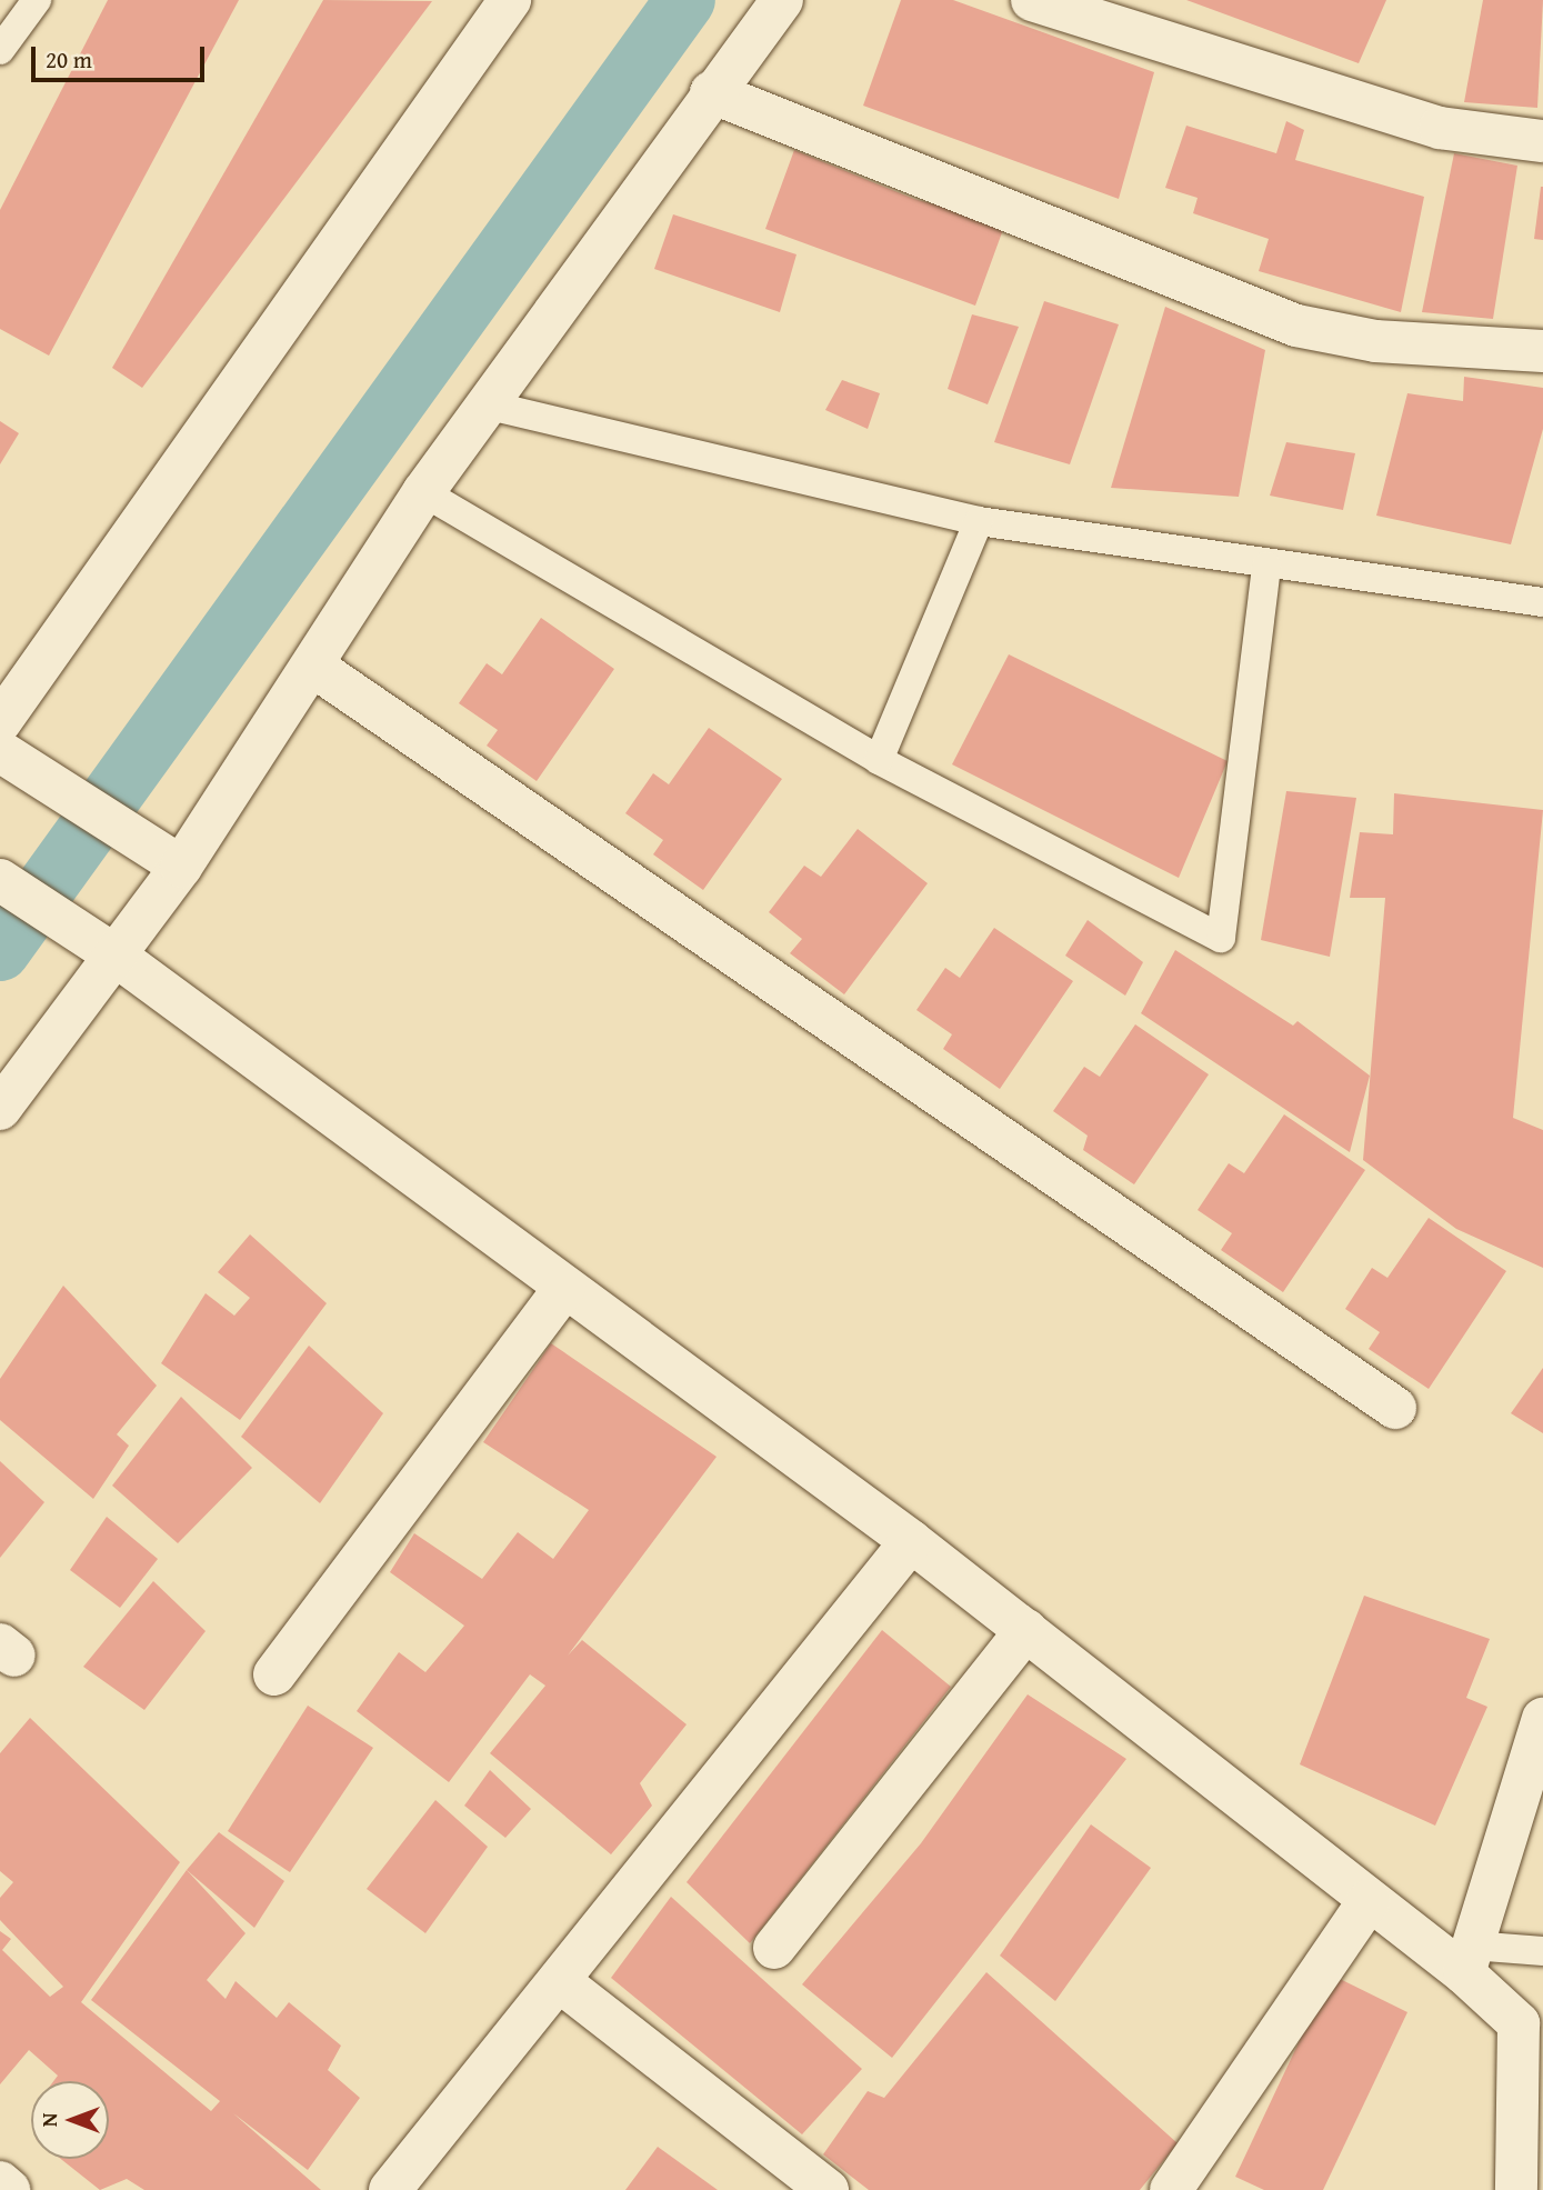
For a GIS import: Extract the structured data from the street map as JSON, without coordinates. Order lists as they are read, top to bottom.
{
  "scale_bar": "20 m",
  "north": "left"
}
